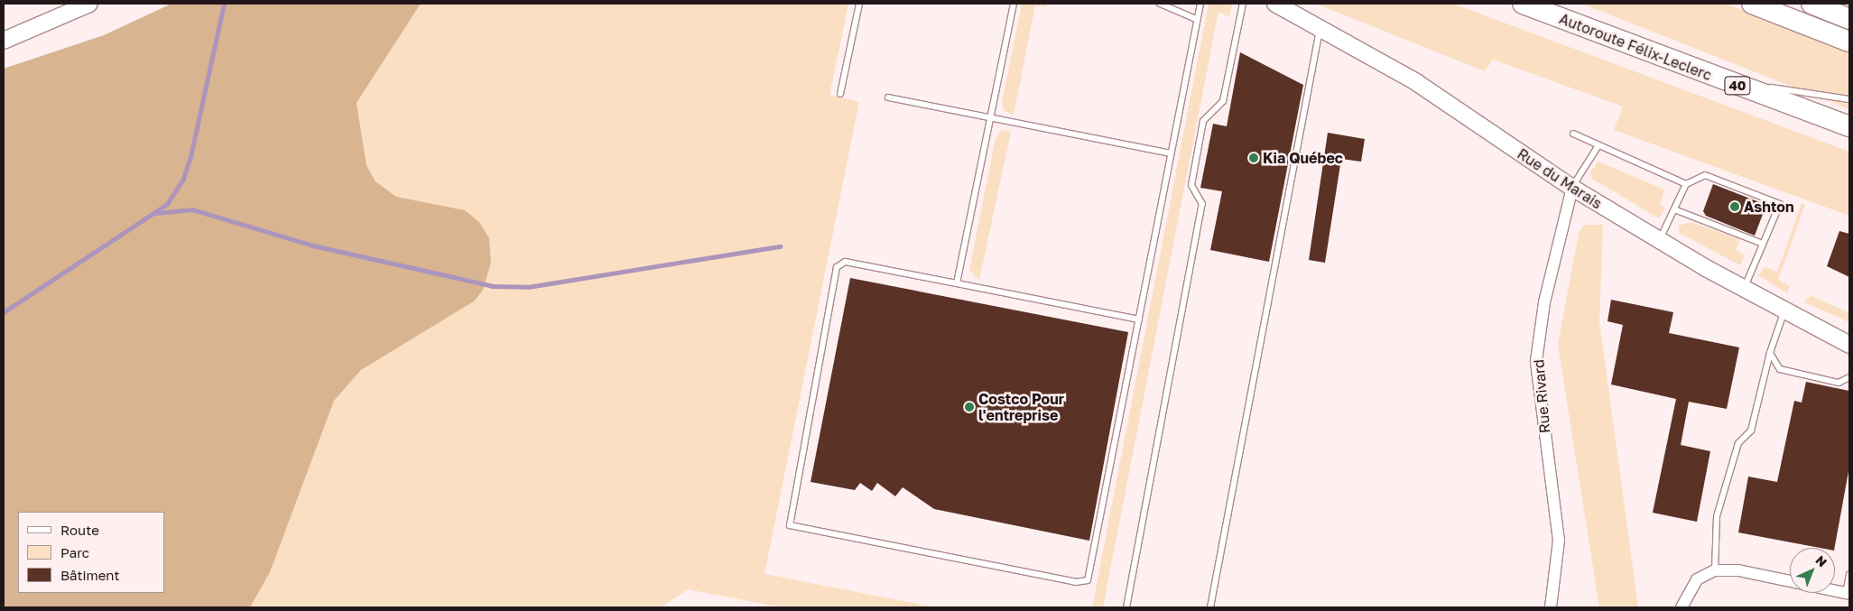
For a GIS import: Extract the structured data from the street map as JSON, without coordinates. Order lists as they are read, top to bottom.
{
  "streets": {
    "highway": ["Autoroute Félix-Leclerc", "40"],
    "street": ["Rue du Marais", "Rue Rivard"]
  },
  "crossings": [
    ["Rue du Marais", "Rue Rivard"]
  ],
  "places": ["Kia Québec", "Ashton", "Costco Pour l'entreprise"],
  "legend": ["Route", "Parc", "Bâtiment"],
  "north": "top right"
}
